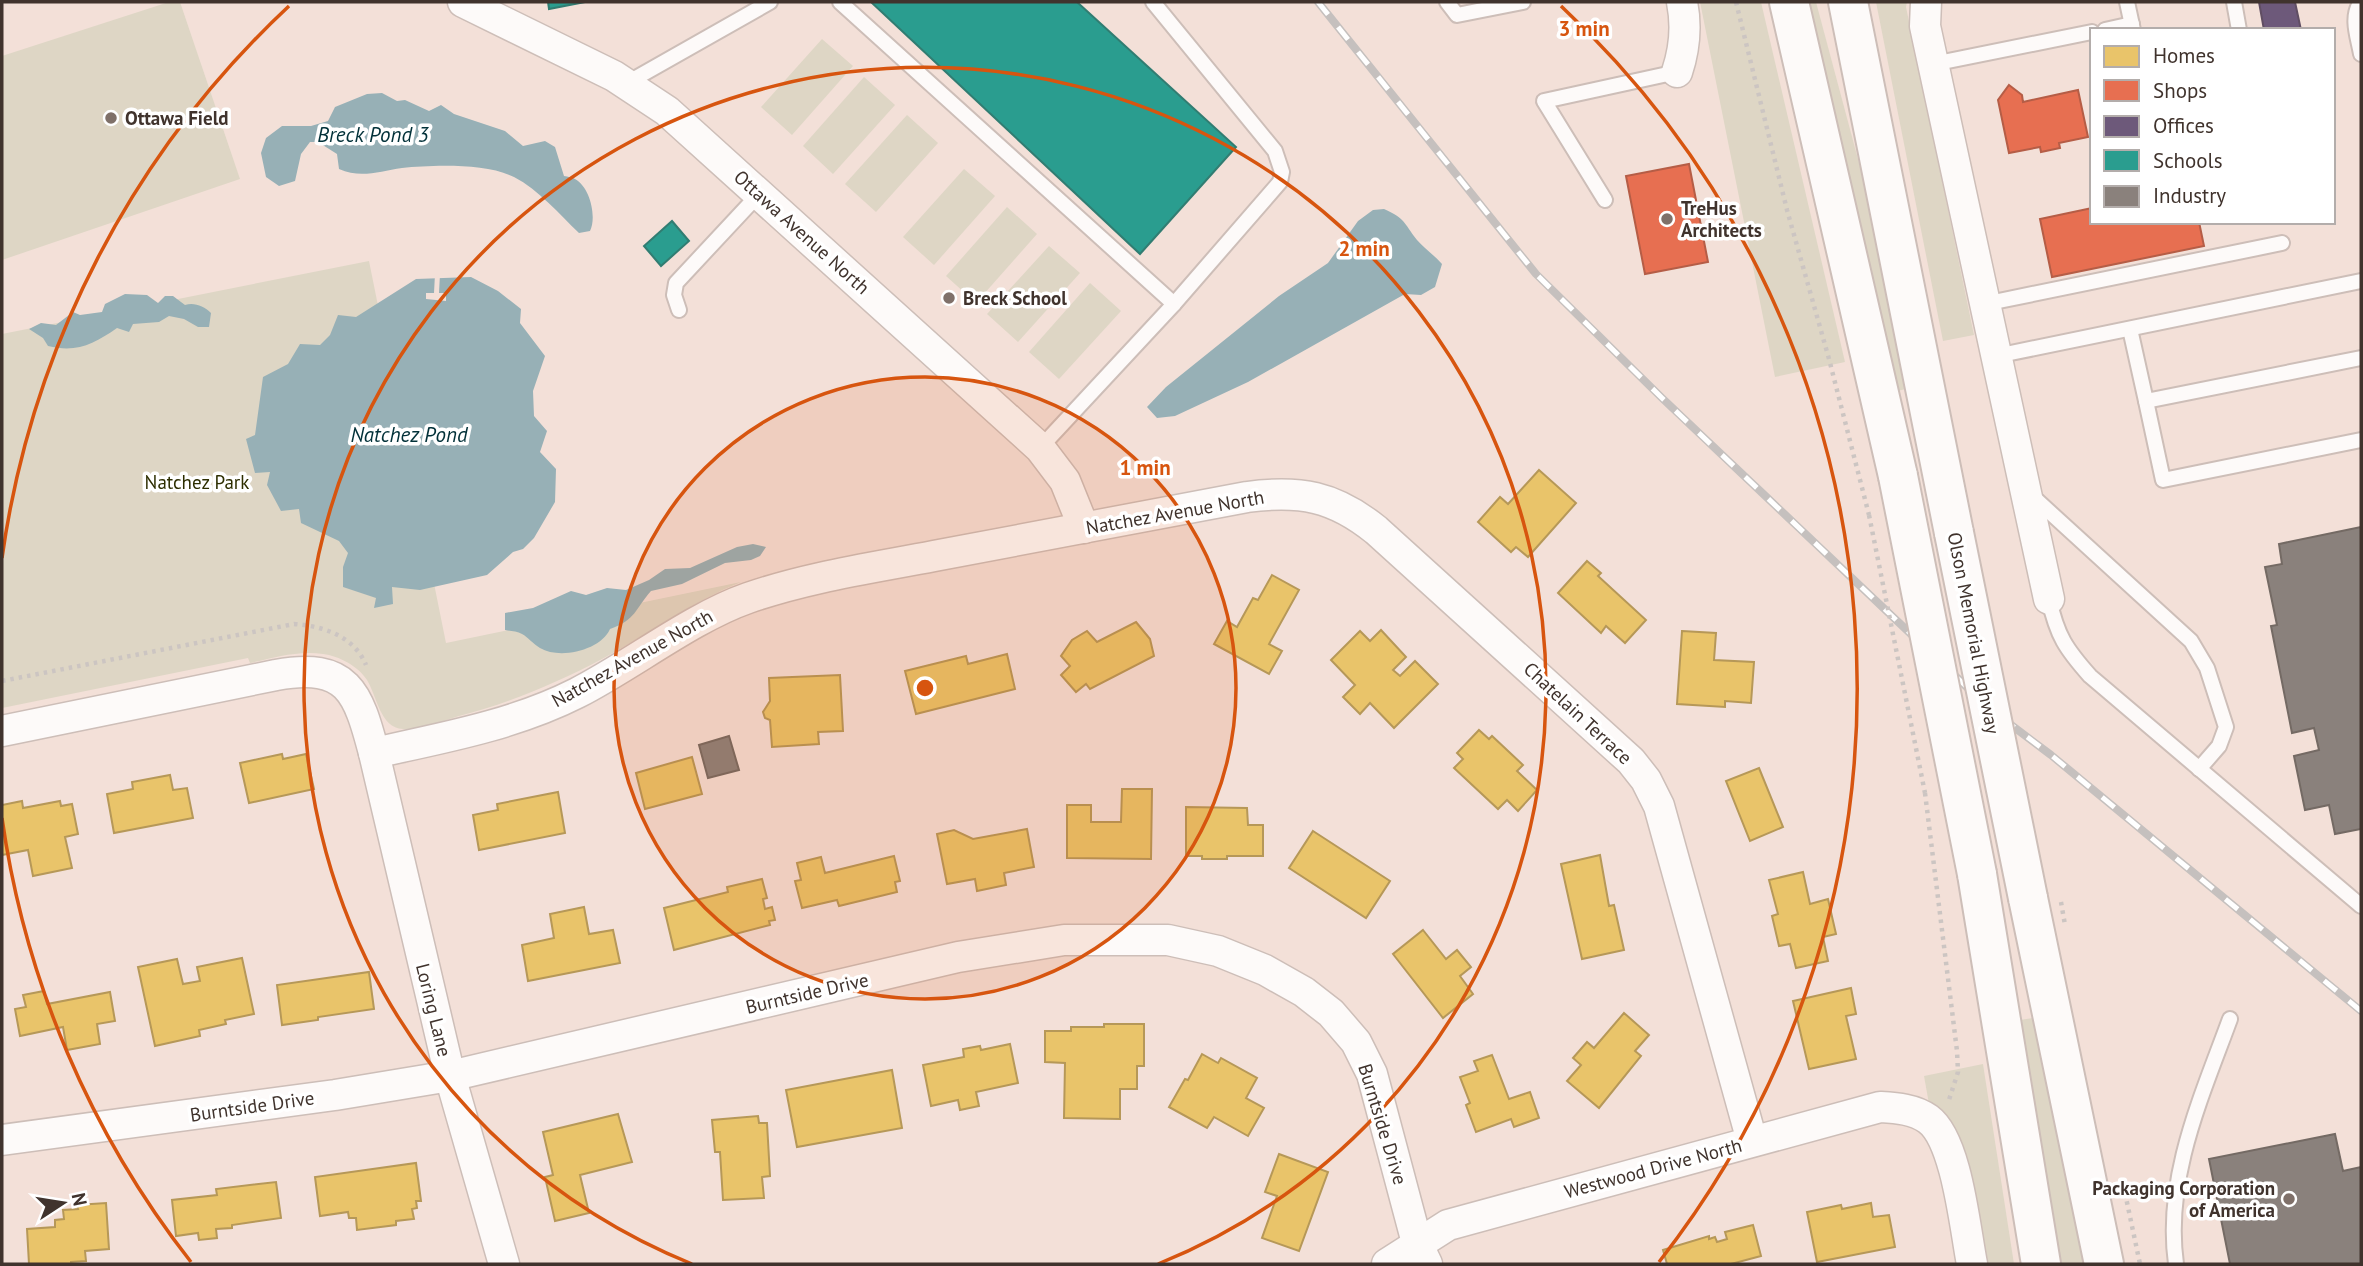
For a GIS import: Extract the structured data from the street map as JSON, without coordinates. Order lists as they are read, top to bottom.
{
  "streets": {
    "main road": ["Olson Memorial Highway"],
    "street": [
      "Ottawa Avenue North",
      "Natchez Avenue North",
      "Chatelain Terrace",
      "Burntside Drive",
      "Loring Lane",
      "Westwood Drive North"
    ]
  },
  "crossings": [
    ["Ottawa Avenue North", "Natchez Avenue North"],
    ["Natchez Avenue North", "Chatelain Terrace"],
    ["Natchez Avenue North", "Loring Lane"],
    ["Chatelain Terrace", "Westwood Drive North"],
    ["Burntside Drive", "Loring Lane"],
    ["Burntside Drive", "Westwood Drive North"]
  ],
  "water": ["Breck Pond 3", "Natchez Pond"],
  "parks": ["Natchez Park"],
  "places": [
    "Ottawa Field",
    "TreHus Architects",
    "Breck School",
    "Packaging Corporation of America"
  ],
  "legend": [
    "Homes",
    "Shops",
    "Offices",
    "Schools",
    "Industry"
  ],
  "north": "right",
  "rings": ["3 min", "2 min", "1 min"]
}
